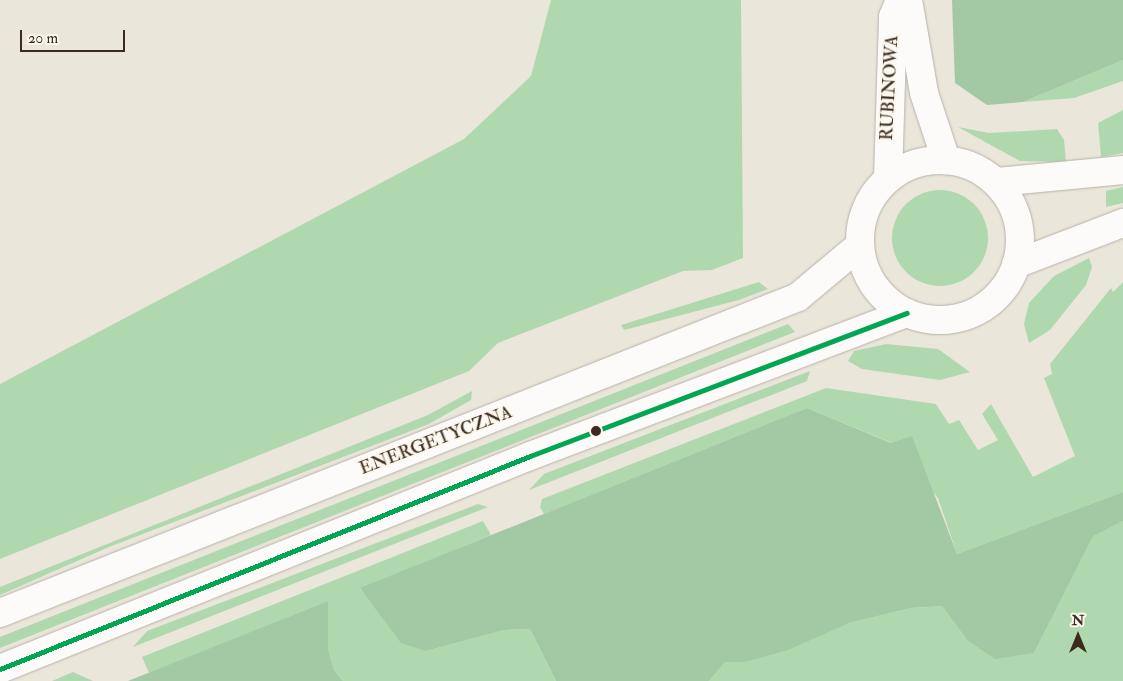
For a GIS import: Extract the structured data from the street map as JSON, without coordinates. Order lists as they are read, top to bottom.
{
  "streets": {
    "street": ["RUBINOWA", "ENERGETYCZNA"]
  },
  "crossings": [
    ["RUBINOWA", "ENERGETYCZNA"]
  ],
  "scale_bar": "20 m",
  "north": "top"
}
